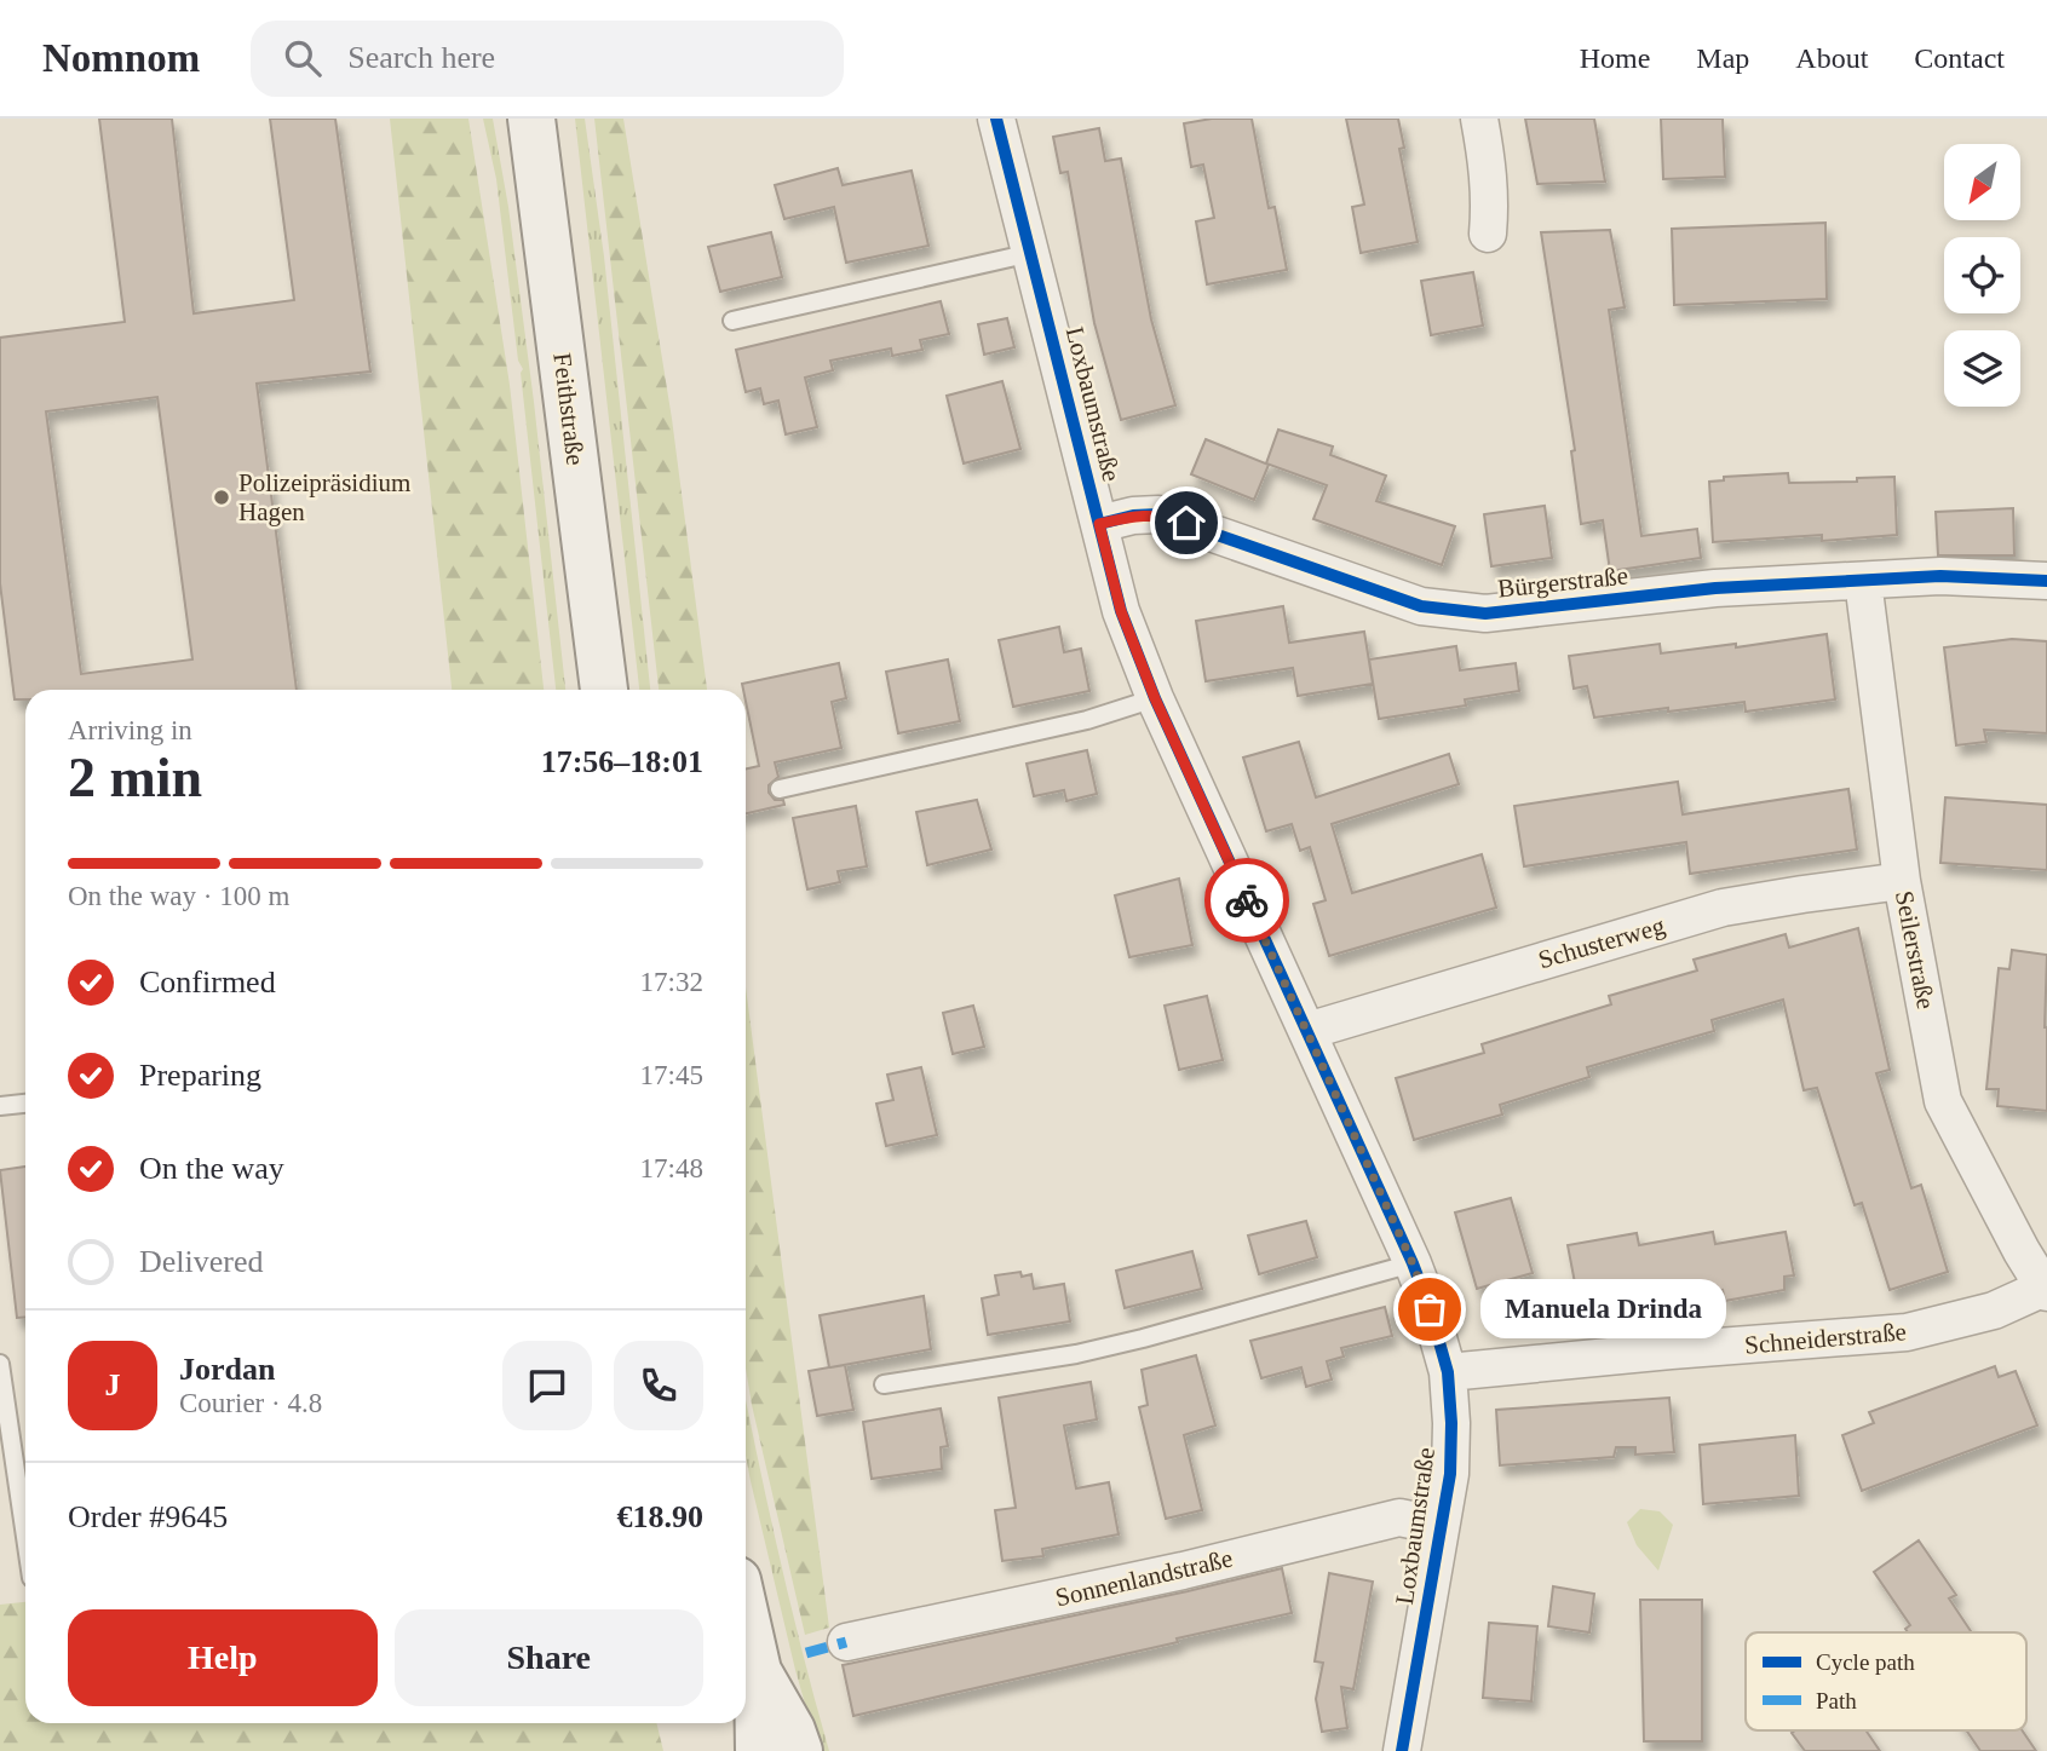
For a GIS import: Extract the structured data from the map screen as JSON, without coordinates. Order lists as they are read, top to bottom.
{
  "streets": {
    "main road": ["Feithstraße"],
    "street": [
      "Loxbaumstraße",
      "Bürgerstraße",
      "Schusterweg",
      "Seilerstraße",
      "Schneiderstraße",
      "Sonnenlandstraße"
    ]
  },
  "crossings": [
    ["Loxbaumstraße", "Bürgerstraße"],
    ["Loxbaumstraße", "Schusterweg"],
    ["Loxbaumstraße", "Schneiderstraße"],
    ["Loxbaumstraße", "Sonnenlandstraße"],
    ["Bürgerstraße", "Seilerstraße"],
    ["Schusterweg", "Seilerstraße"],
    ["Seilerstraße", "Schneiderstraße"]
  ],
  "places": ["Polizeipräsidium Hagen", "Manuela Drinda"],
  "legend": ["Cycle path", "Path"],
  "north": "bottom left",
  "page": {
    "header": "Nomnom",
    "search": "Search here",
    "nav": [
      "Home",
      "Map",
      "About",
      "Contact"
    ],
    "heading": ["2 min", "Arriving in", "17:56–18:01"],
    "panel": [
      "Jordan",
      "Courier · 4.8",
      "Order #9645",
      "€18.90"
    ],
    "bar": "On the way · 100 m",
    "list": [
      ["Confirmed", "17:32"],
      ["Preparing", "17:45"],
      ["On the way", "17:48"],
      "Delivered"
    ],
    "bubble": "Manuela Drinda",
    "round": "J",
    "buttons": ["Help", "Share"]
  }
}
